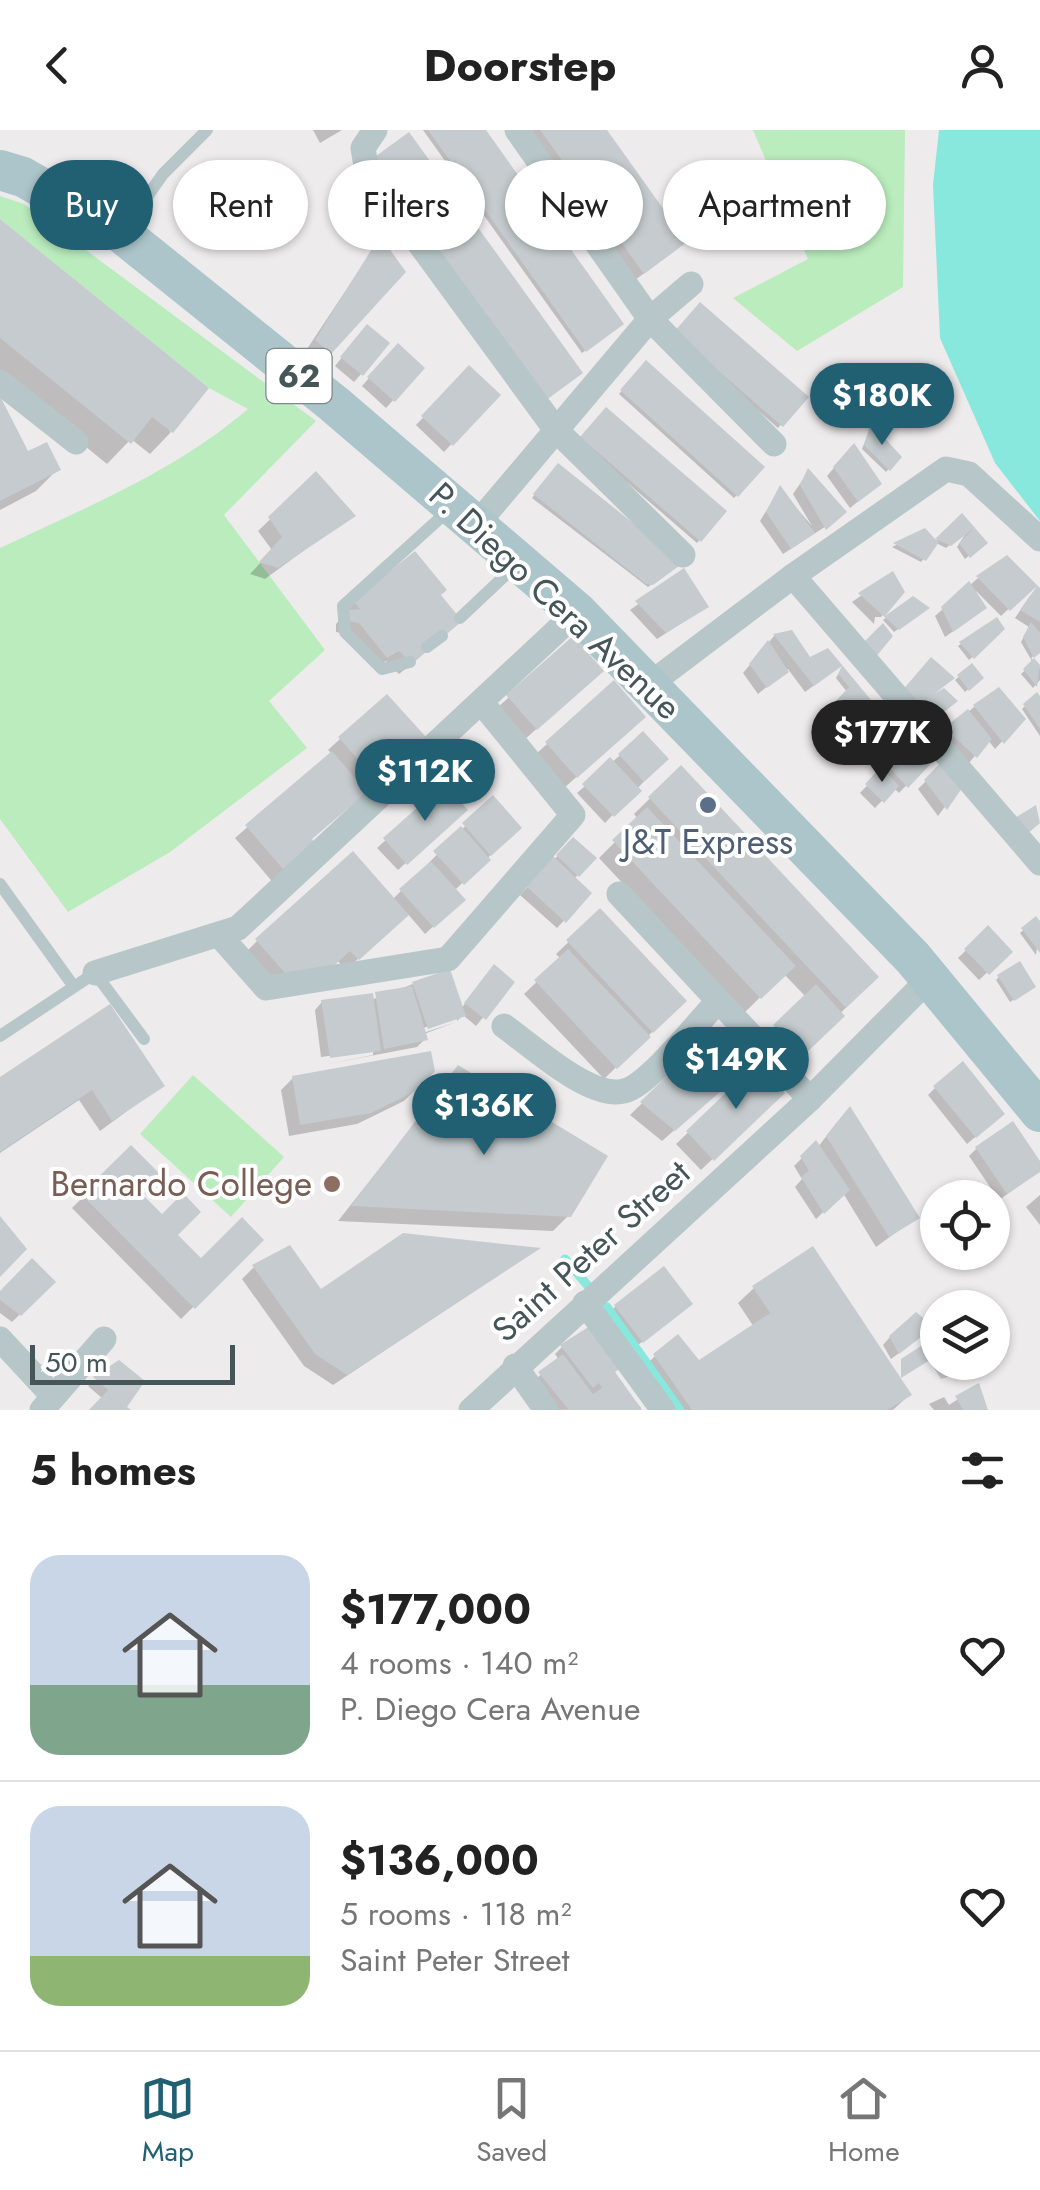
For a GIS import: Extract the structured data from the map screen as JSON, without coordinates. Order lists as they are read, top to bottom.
{
  "streets": {
    "main road": ["62", "P. Diego Cera Avenue"],
    "street": ["Saint Peter Street"]
  },
  "crossings": [
    ["P. Diego Cera Avenue", "Saint Peter Street"]
  ],
  "places": ["J&T Express", "Bernardo College"],
  "scale_bar": "50 m",
  "page": {
    "header": "Doorstep",
    "chip": [
      "Buy",
      "Rent",
      "Filters",
      "New",
      "Apartment"
    ],
    "price": [
      "$180K",
      "$177K",
      "$112K",
      "$149K",
      "$136K"
    ],
    "scale": "50 m",
    "heading": "5 homes",
    "list": [
      {
        "name": "$177,000",
        "note": "4 rooms · 140 m² · P. Diego Cera Avenue"
      },
      {
        "name": "$136,000",
        "note": "5 rooms · 118 m² · Saint Peter Street"
      }
    ],
    "tabs": ["Map", "Saved", "Home"]
  }
}
